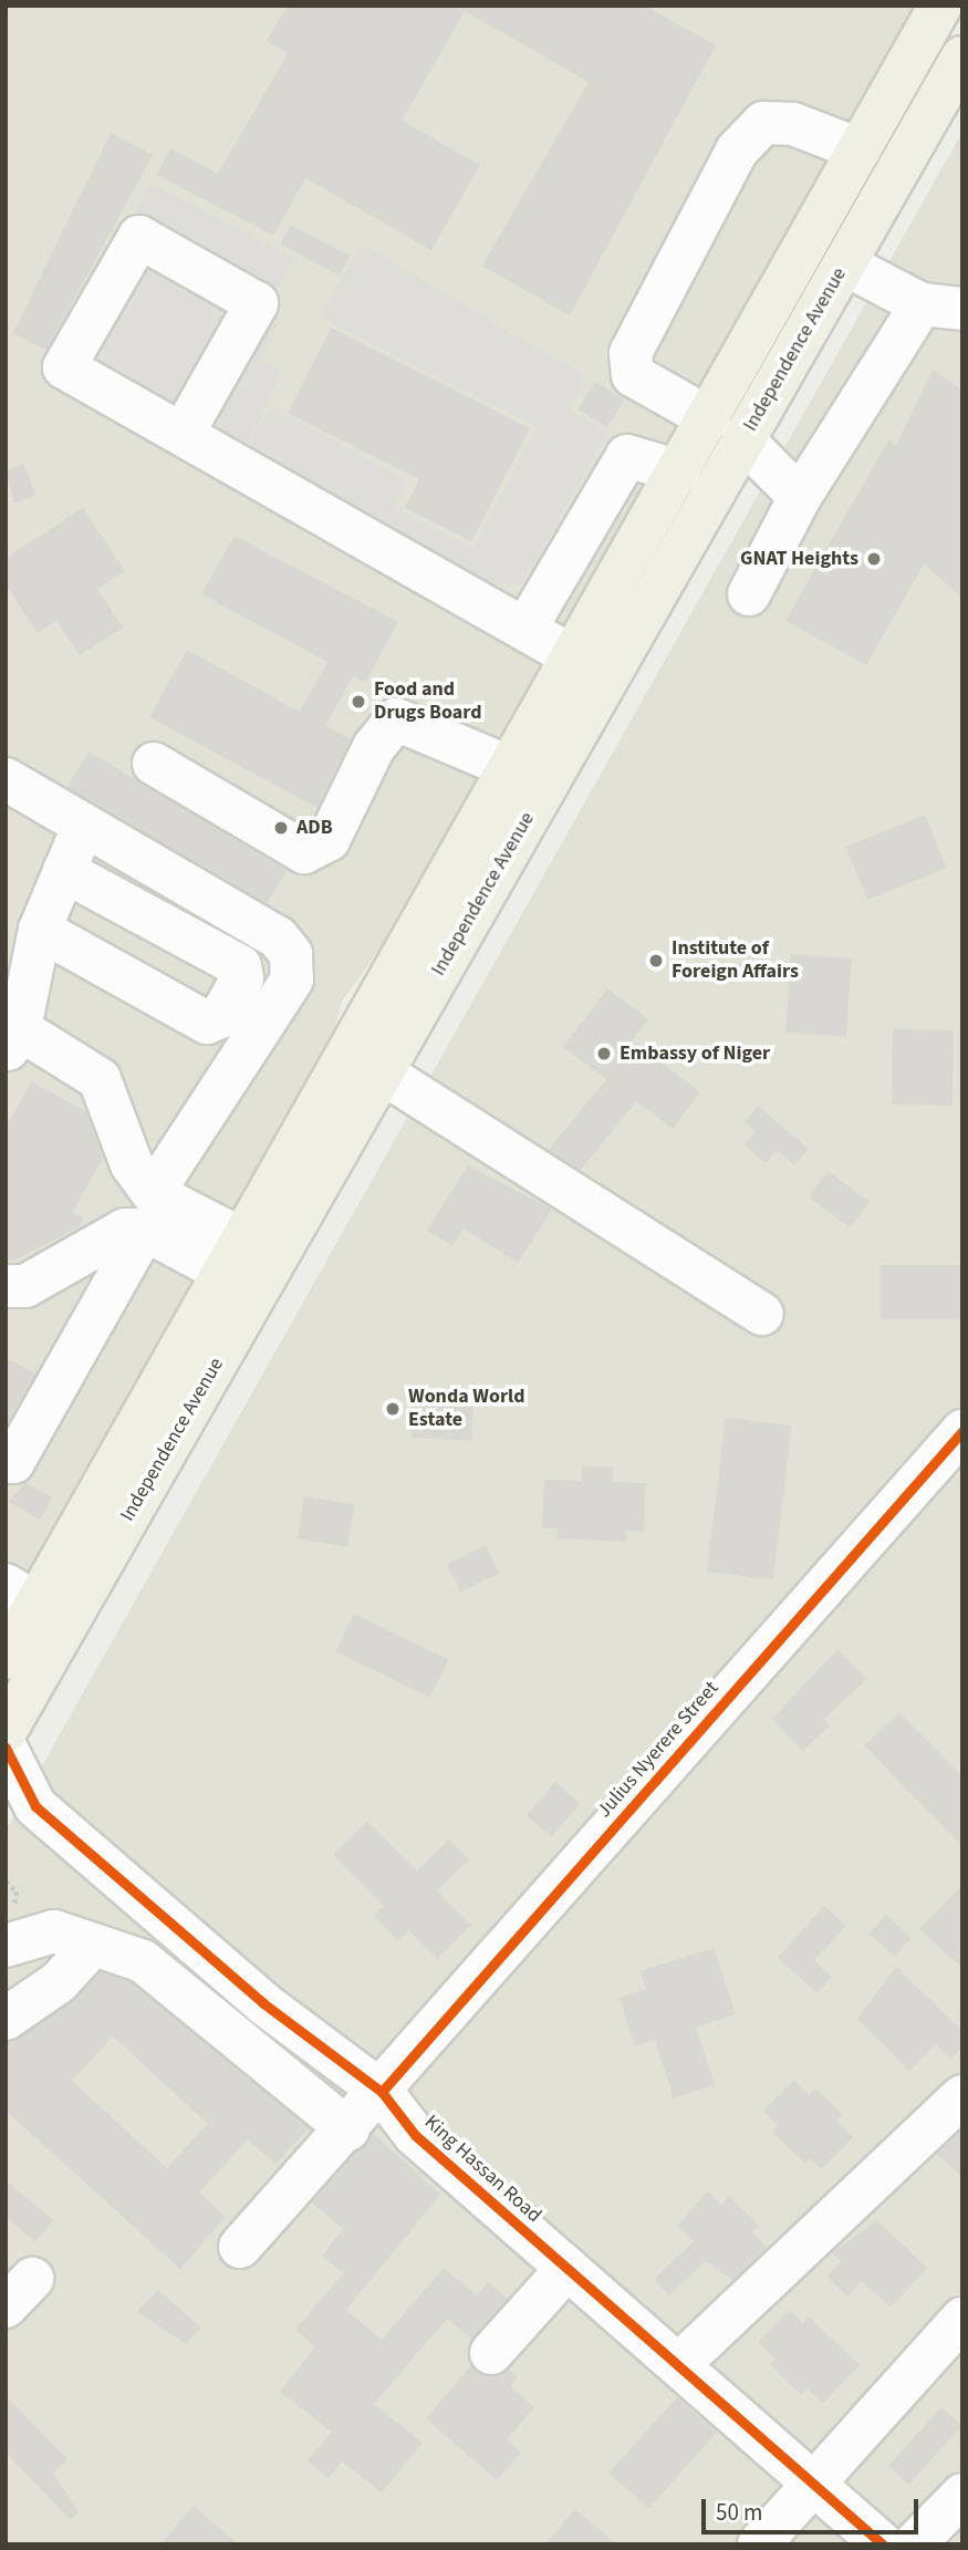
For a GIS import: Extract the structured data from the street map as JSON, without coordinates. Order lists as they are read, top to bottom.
{
  "streets": {
    "main road": ["Independence Avenue"],
    "street": ["Julius Nyerere Street", "King Hassan Road"]
  },
  "crossings": [
    ["Julius Nyerere Street", "King Hassan Road"]
  ],
  "places": [
    "GNAT Heights",
    "Food and Drugs Board",
    "ADB",
    "Institute of Foreign Affairs",
    "Embassy of Niger",
    "Wonda World Estate"
  ],
  "scale_bar": "50 m"
}
